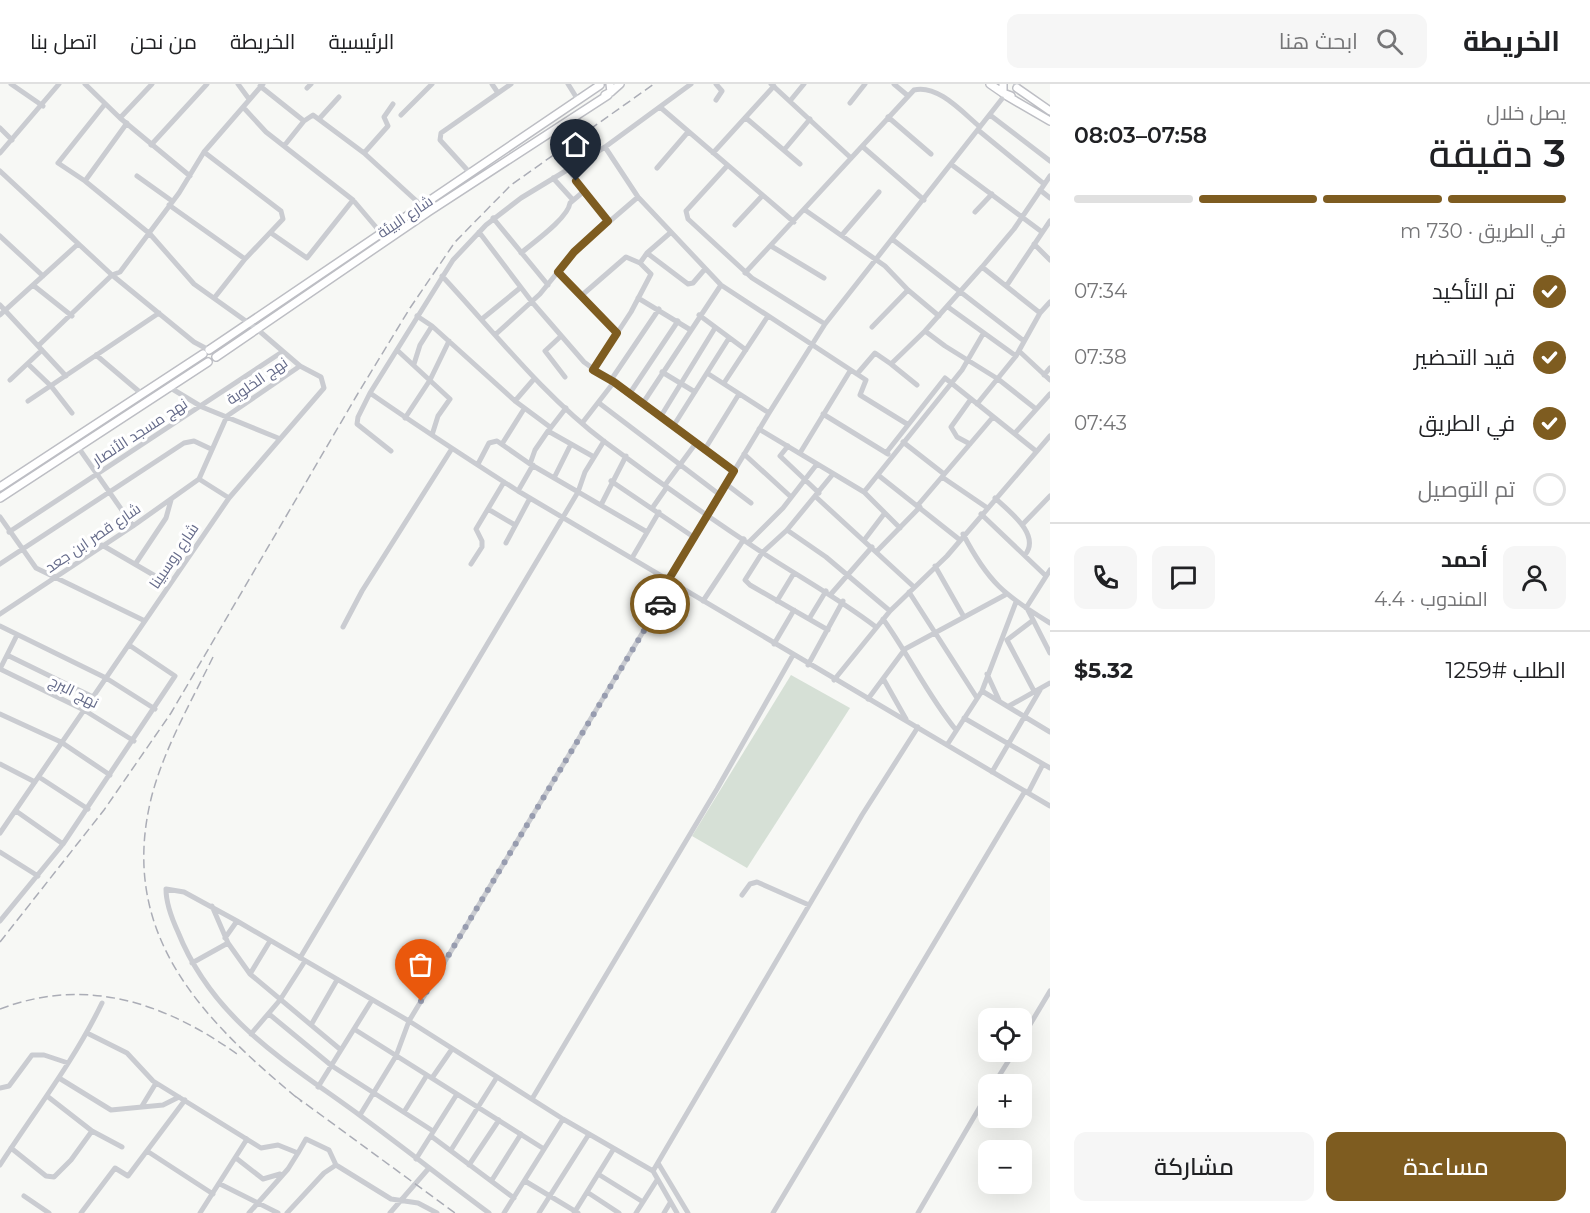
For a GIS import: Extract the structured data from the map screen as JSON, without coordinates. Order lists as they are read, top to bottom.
{
  "streets": {
    "main road": ["شارع البيئة"],
    "street": [
      "نهج الخلوية",
      "نهج مسجد الأنصار",
      "شارع قصر ابن جعد",
      "شارع روسبينا",
      "نهج البرج"
    ]
  },
  "crossings": [
    ["شارع البيئة", "شارع روسبينا"],
    ["نهج الخلوية", "شارع روسبينا"],
    ["نهج مسجد الأنصار", "شارع روسبينا"],
    ["شارع روسبينا", "نهج البرج"]
  ],
  "page": {
    "header": "الخريطة",
    "search": "ابحث هنا",
    "nav": [
      "الرئيسية",
      "الخريطة",
      "من نحن",
      "اتصل بنا"
    ],
    "heading": ["3 دقيقة", "يصل خلال", "07:58–08:03"],
    "panel": [
      "أحمد",
      "المندوب · 4.4",
      "الطلب #1259",
      "$5.32"
    ],
    "bar": "في الطريق · 730 m",
    "list": [
      ["تم التأكيد", "07:34"],
      ["قيد التحضير", "07:38"],
      ["في الطريق", "07:43"],
      "تم التوصيل"
    ],
    "map_buttons": ["+", "−"],
    "buttons": ["مساعدة", "مشاركة"]
  }
}
